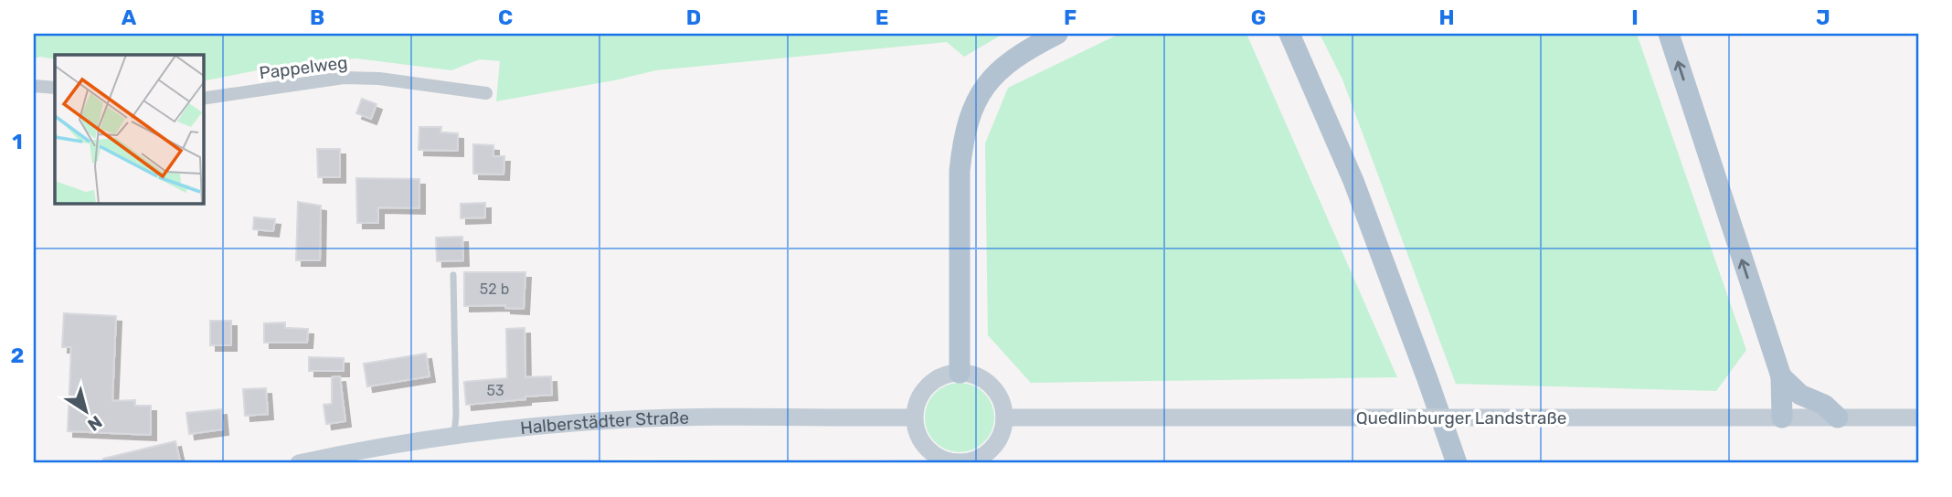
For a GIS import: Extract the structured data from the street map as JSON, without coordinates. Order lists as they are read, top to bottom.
{
  "streets": {
    "main road": ["Quedlinburger Landstraße", "Halberstädter Straße"],
    "street": ["Pappelweg"]
  },
  "crossings": [
    ["Quedlinburger Landstraße", "Halberstädter Straße"]
  ],
  "house_numbers": ["52 b", "53"],
  "north": "bottom right",
  "grid": {
    "columns": [
      "A",
      "B",
      "C",
      "D",
      "E",
      "F",
      "G",
      "H",
      "I",
      "J"
    ],
    "rows": ["1", "2"]
  }
}
